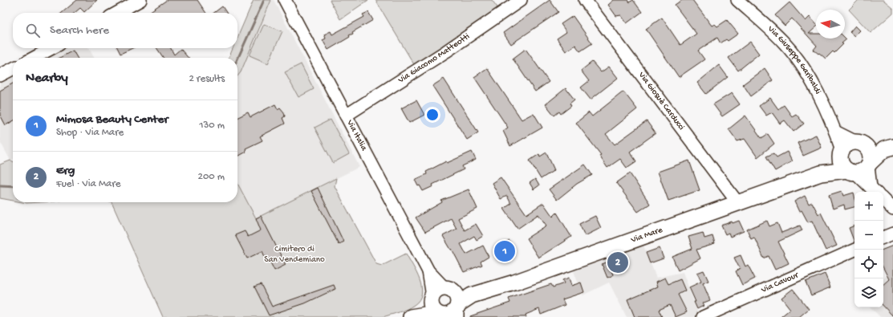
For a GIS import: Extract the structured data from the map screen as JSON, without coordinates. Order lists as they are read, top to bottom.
{
  "streets": {
    "main road": ["Via Mare"],
    "street": [
      "Via Giacomo Matteotti",
      "Via Giuseppe Garibaldi",
      "Via Giosuè Carducci",
      "Via Italia",
      "Via Cavour"
    ]
  },
  "crossings": [
    ["Via Giacomo Matteotti", "Via Italia"],
    ["Via Giuseppe Garibaldi", "Via Mare"],
    ["Via Giosuè Carducci", "Via Mare"],
    ["Via Italia", "Via Mare"]
  ],
  "parks": ["Cimitero di San Vendemiano"],
  "north": "left",
  "page": {
    "search": "Search here",
    "heading": ["Nearby", "2 results"],
    "list": [
      {
        "mark": "1",
        "name": "Mimosa Beauty Center",
        "note": "Shop · Via Mare",
        "value": "130 m"
      },
      {
        "mark": "2",
        "name": "Erg",
        "note": "Fuel · Via Mare",
        "value": "200 m"
      }
    ],
    "map_buttons": ["+", "−"],
    "pins": ["1", "2"]
  }
}
